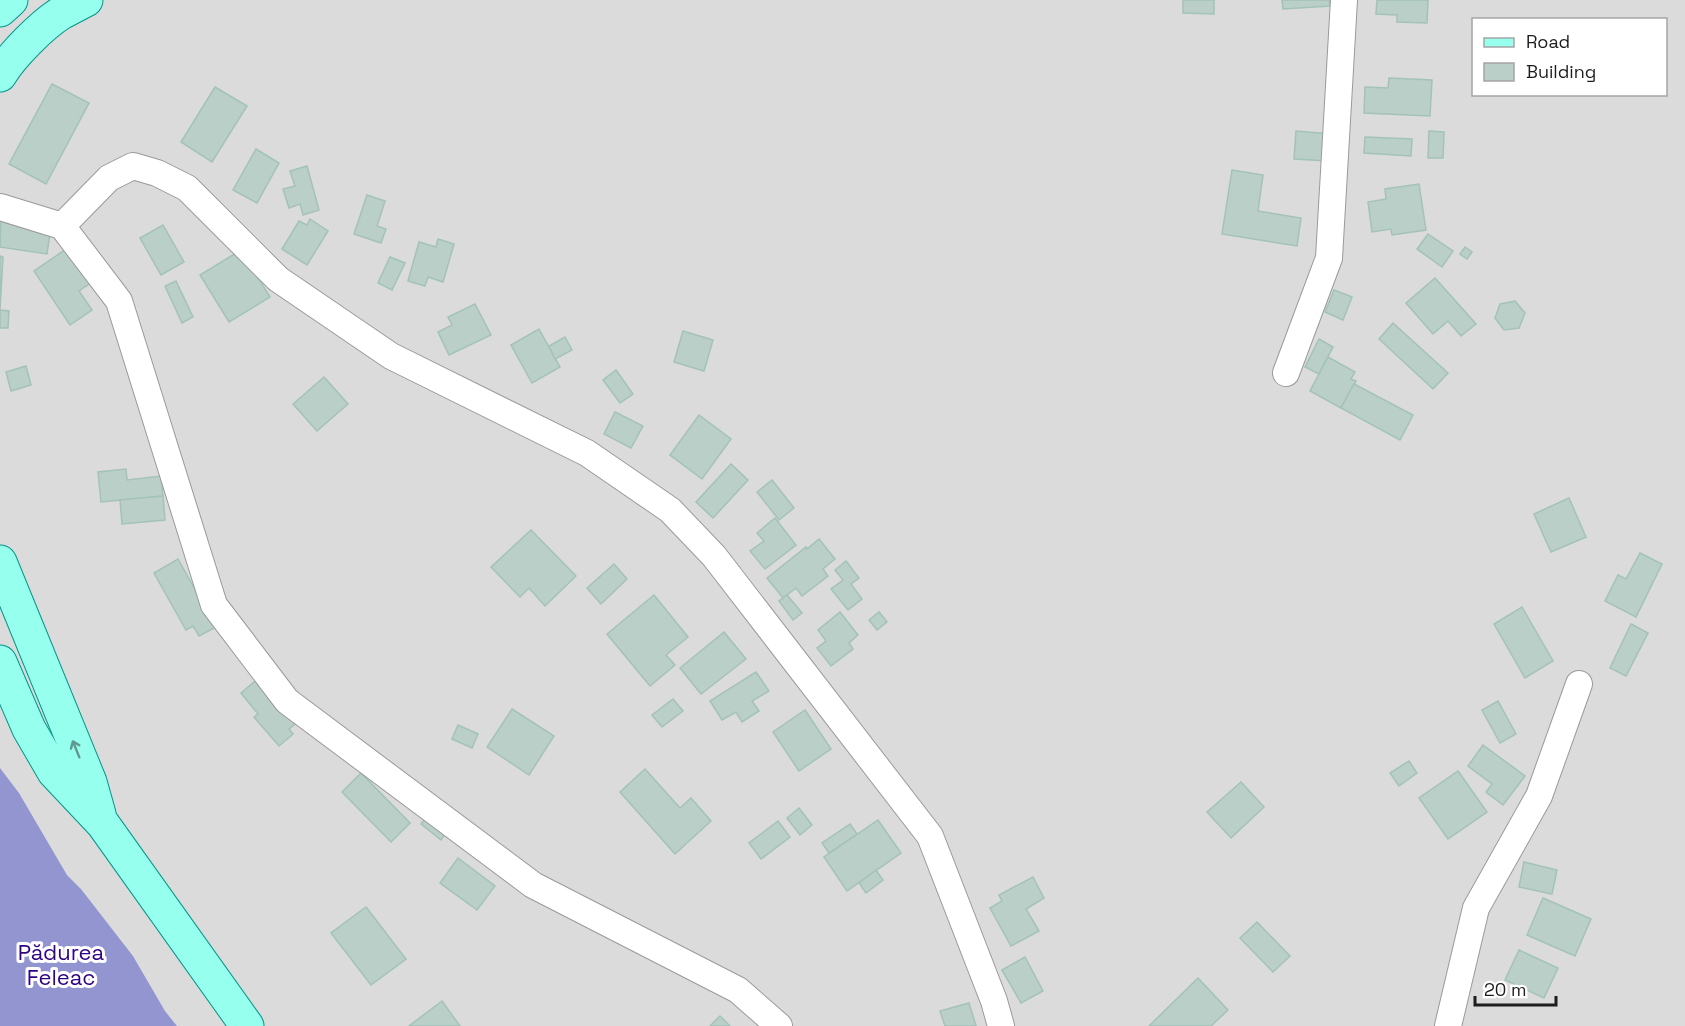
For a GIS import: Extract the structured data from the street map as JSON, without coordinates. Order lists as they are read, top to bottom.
{
  "parks": ["Pădurea Feleac"],
  "legend": ["Road", "Building"],
  "scale_bar": "20 m"
}
